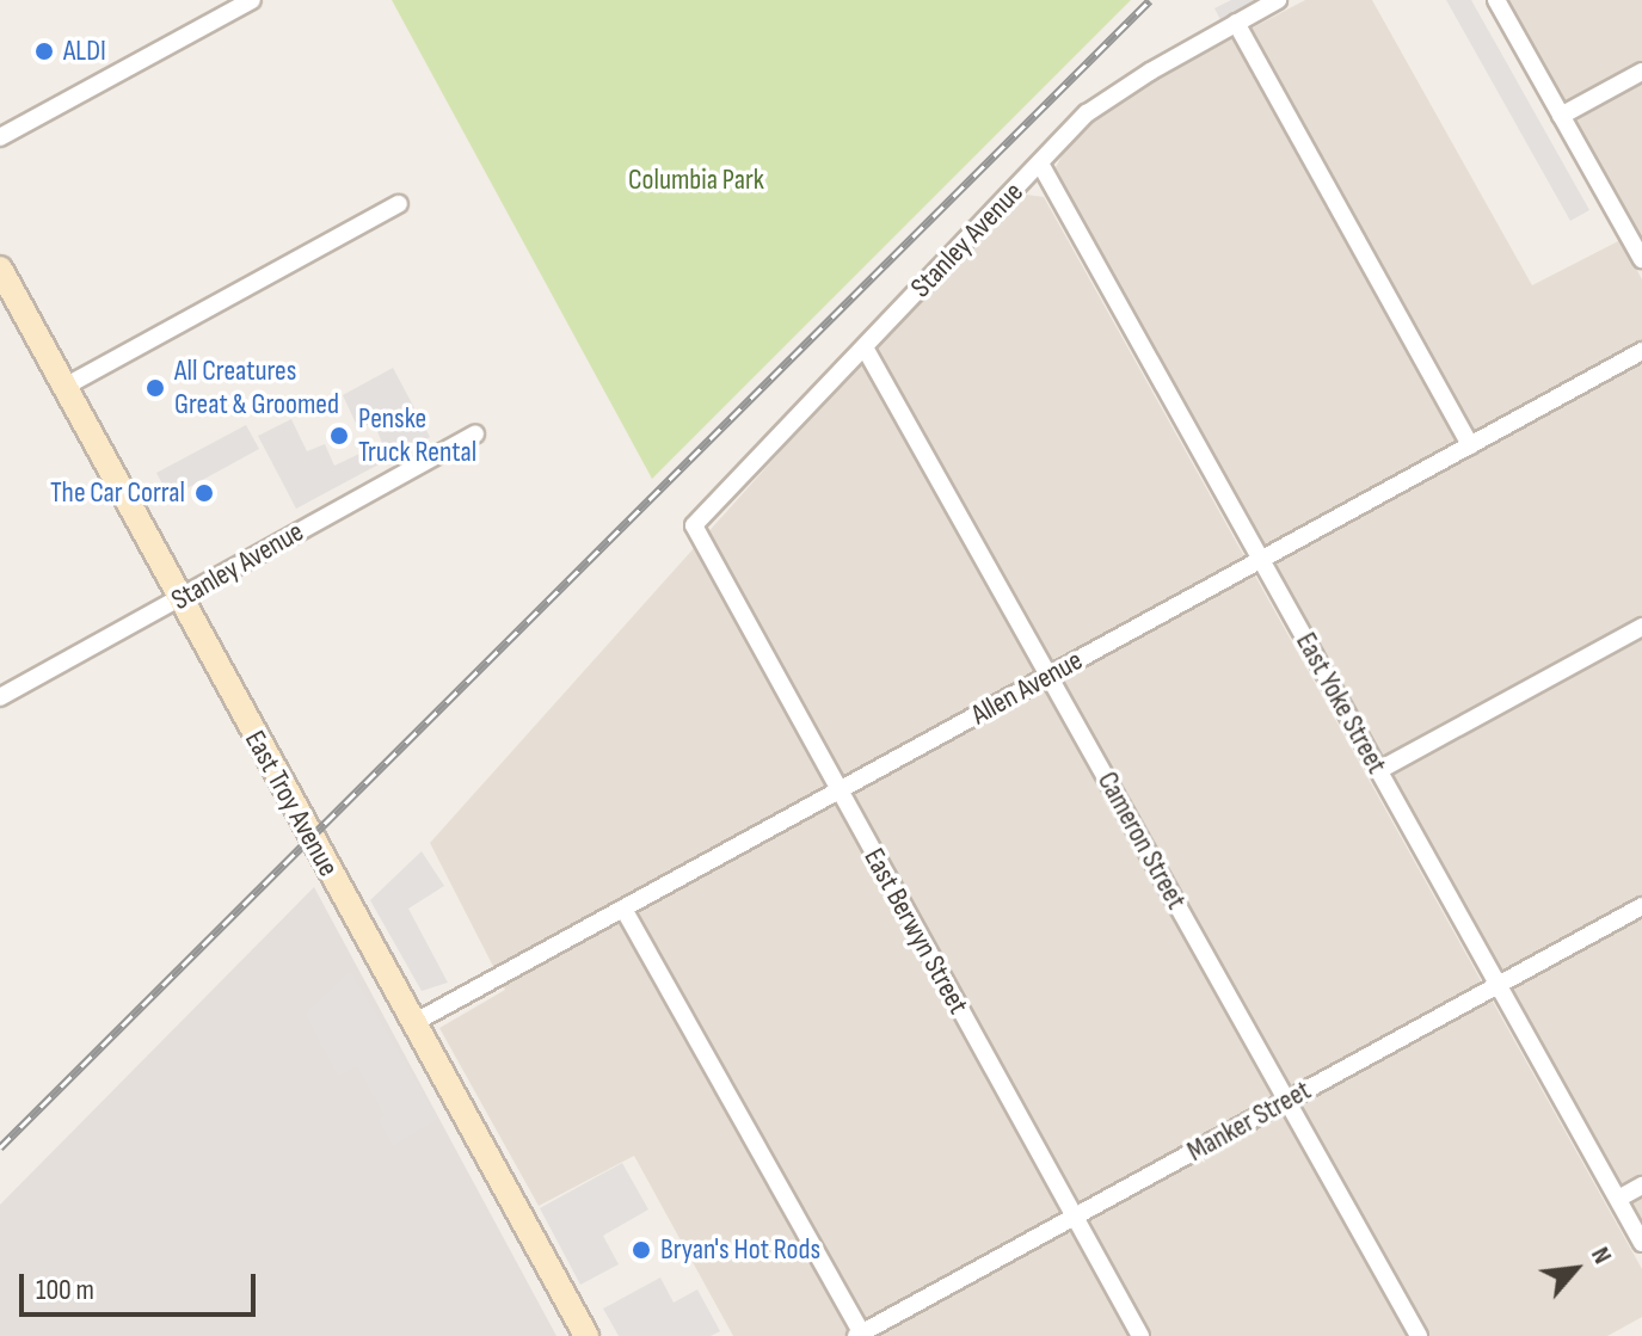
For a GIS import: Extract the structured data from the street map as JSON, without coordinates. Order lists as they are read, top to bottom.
{
  "streets": {
    "main road": ["East Troy Avenue"],
    "street": [
      "Stanley Avenue",
      "Allen Avenue",
      "East Yoke Street",
      "Cameron Street",
      "East Berwyn Street",
      "Manker Street"
    ]
  },
  "crossings": [
    ["Stanley Avenue", "East Yoke Street"],
    ["Stanley Avenue", "East Troy Avenue"],
    ["Stanley Avenue", "Cameron Street"],
    ["Stanley Avenue", "East Berwyn Street"],
    ["Allen Avenue", "East Yoke Street"],
    ["Allen Avenue", "East Troy Avenue"],
    ["Allen Avenue", "Cameron Street"],
    ["Allen Avenue", "East Berwyn Street"],
    ["East Yoke Street", "Manker Street"],
    ["Cameron Street", "Manker Street"],
    ["East Berwyn Street", "Manker Street"]
  ],
  "parks": ["Columbia Park"],
  "places": [
    "ALDI",
    "All Creatures Great & Groomed",
    "Penske Truck Rental",
    "The Car Corral",
    "Bryan's Hot Rods"
  ],
  "scale_bar": "100 m",
  "north": "top right"
}
